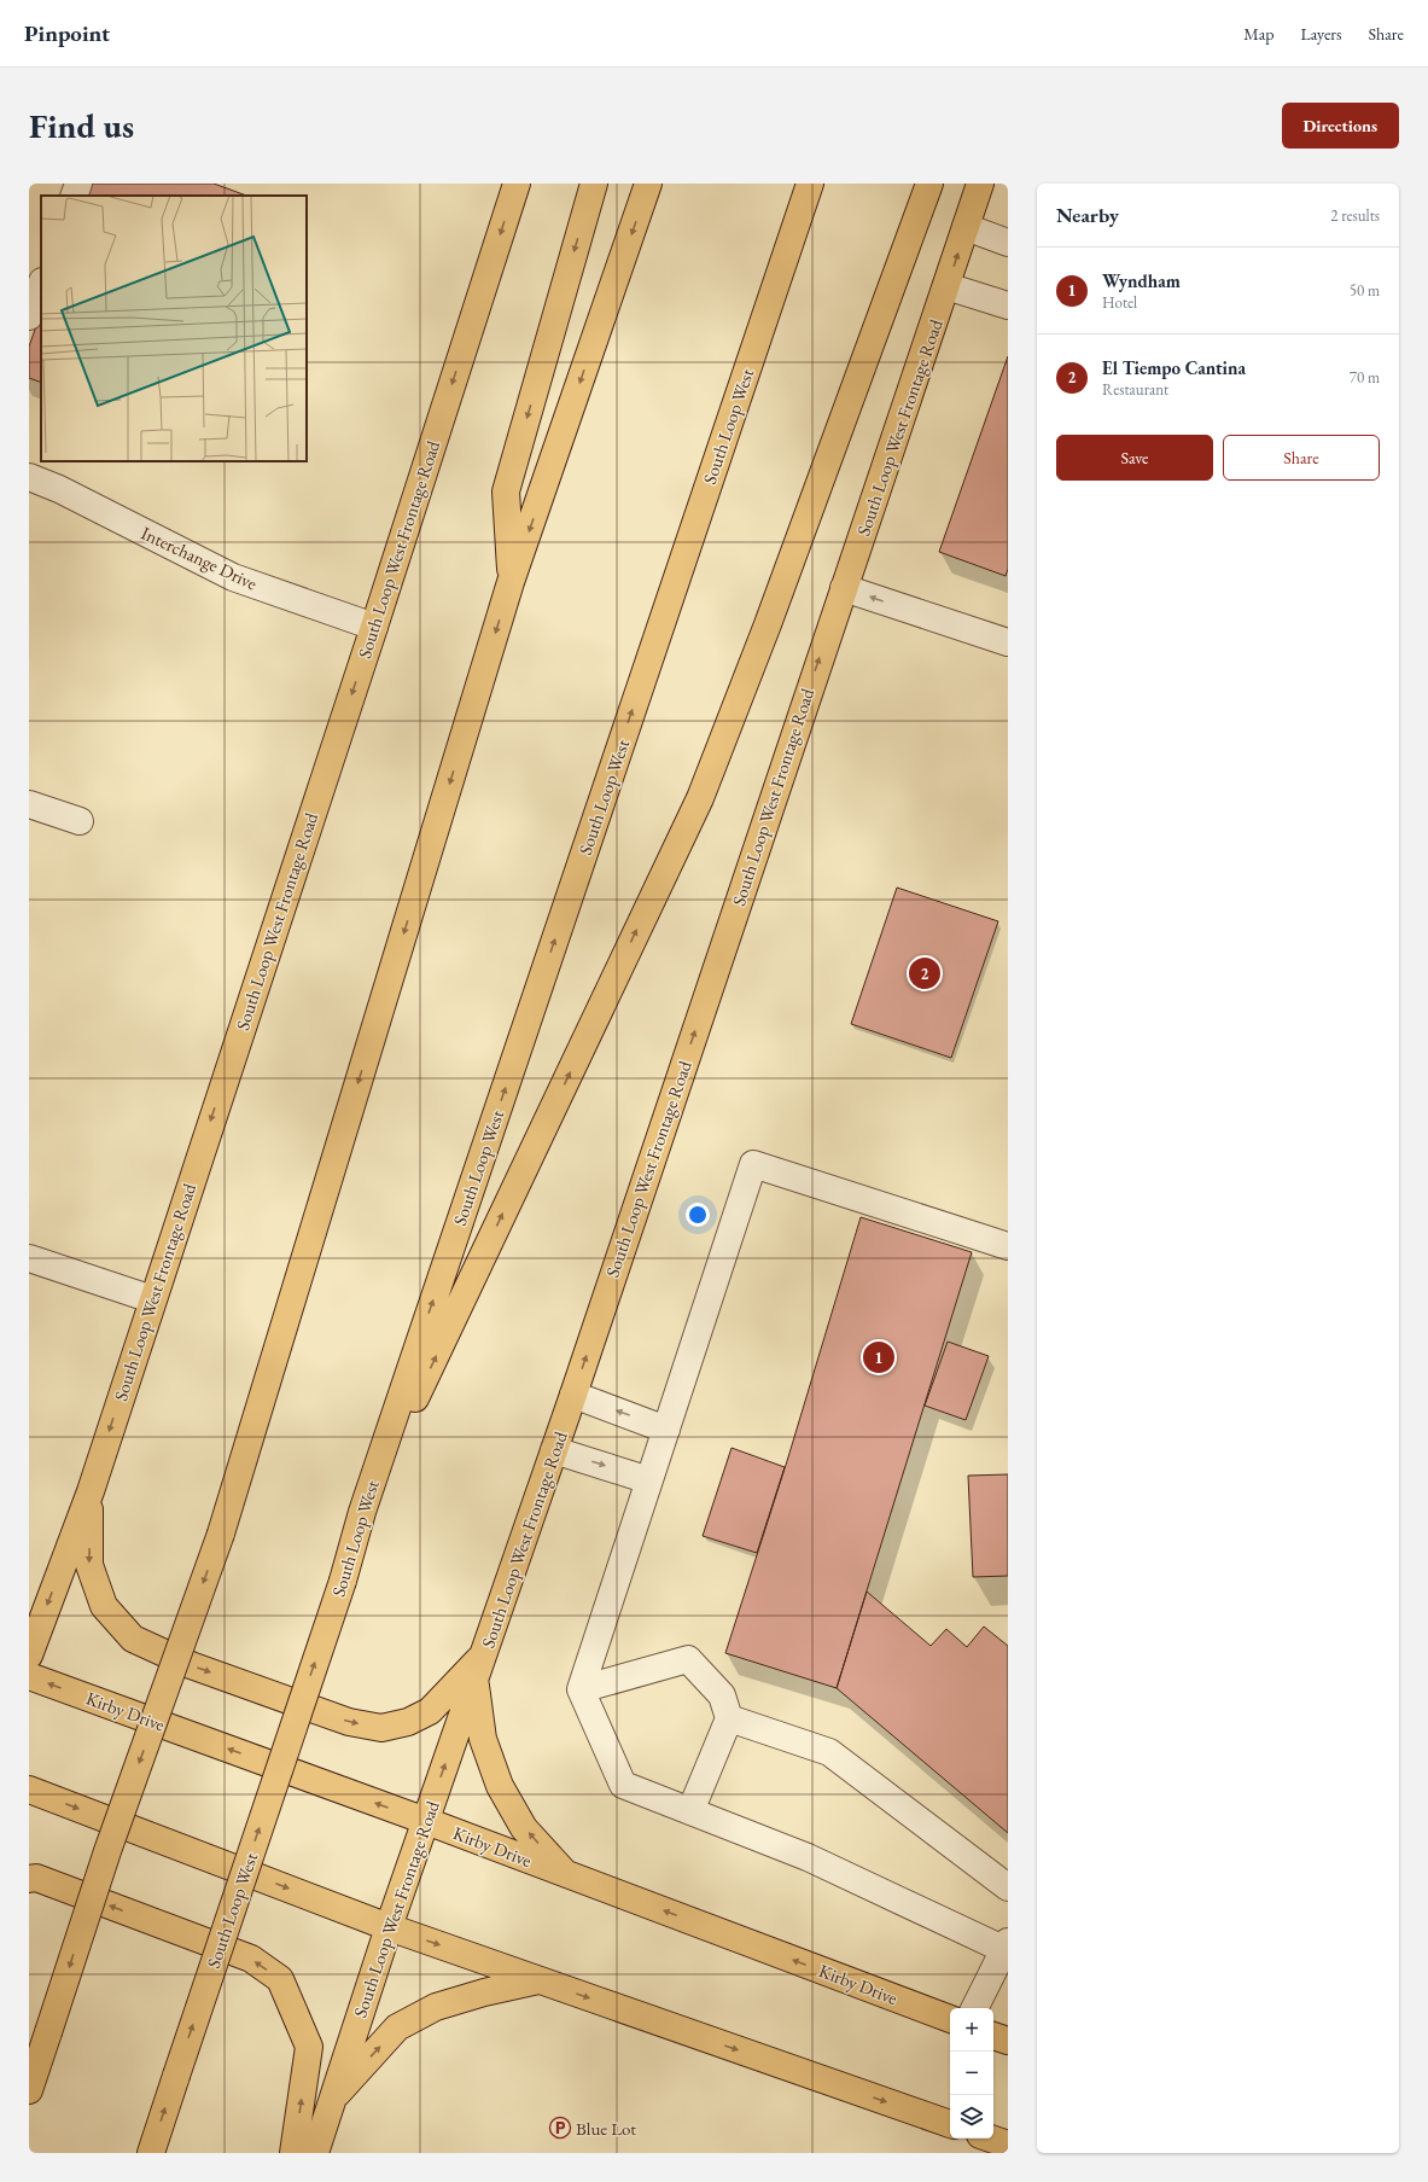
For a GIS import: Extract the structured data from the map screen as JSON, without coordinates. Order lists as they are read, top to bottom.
{
  "streets": {
    "main road": ["South Loop West", "South Loop West Frontage Road", "Kirby Drive"],
    "street": ["Interchange Drive"]
  },
  "crossings": [
    ["South Loop West Frontage Road", "Interchange Drive"],
    ["South Loop West Frontage Road", "Kirby Drive"]
  ],
  "places": {
    "parking": ["Blue Lot"]
  },
  "page": {
    "header": "Pinpoint",
    "nav": ["Map", "Layers", "Share"],
    "buttons": [
      "Directions",
      ["Save", "Share"]
    ],
    "title": "Find us",
    "heading": ["Nearby", "2 results"],
    "list": [
      {
        "mark": "1",
        "name": "Wyndham",
        "note": "Hotel",
        "value": "50 m"
      },
      {
        "mark": "2",
        "name": "El Tiempo Cantina",
        "note": "Restaurant",
        "value": "70 m"
      }
    ],
    "pins": ["2", "1"],
    "map_buttons": ["+", "−"]
  }
}
